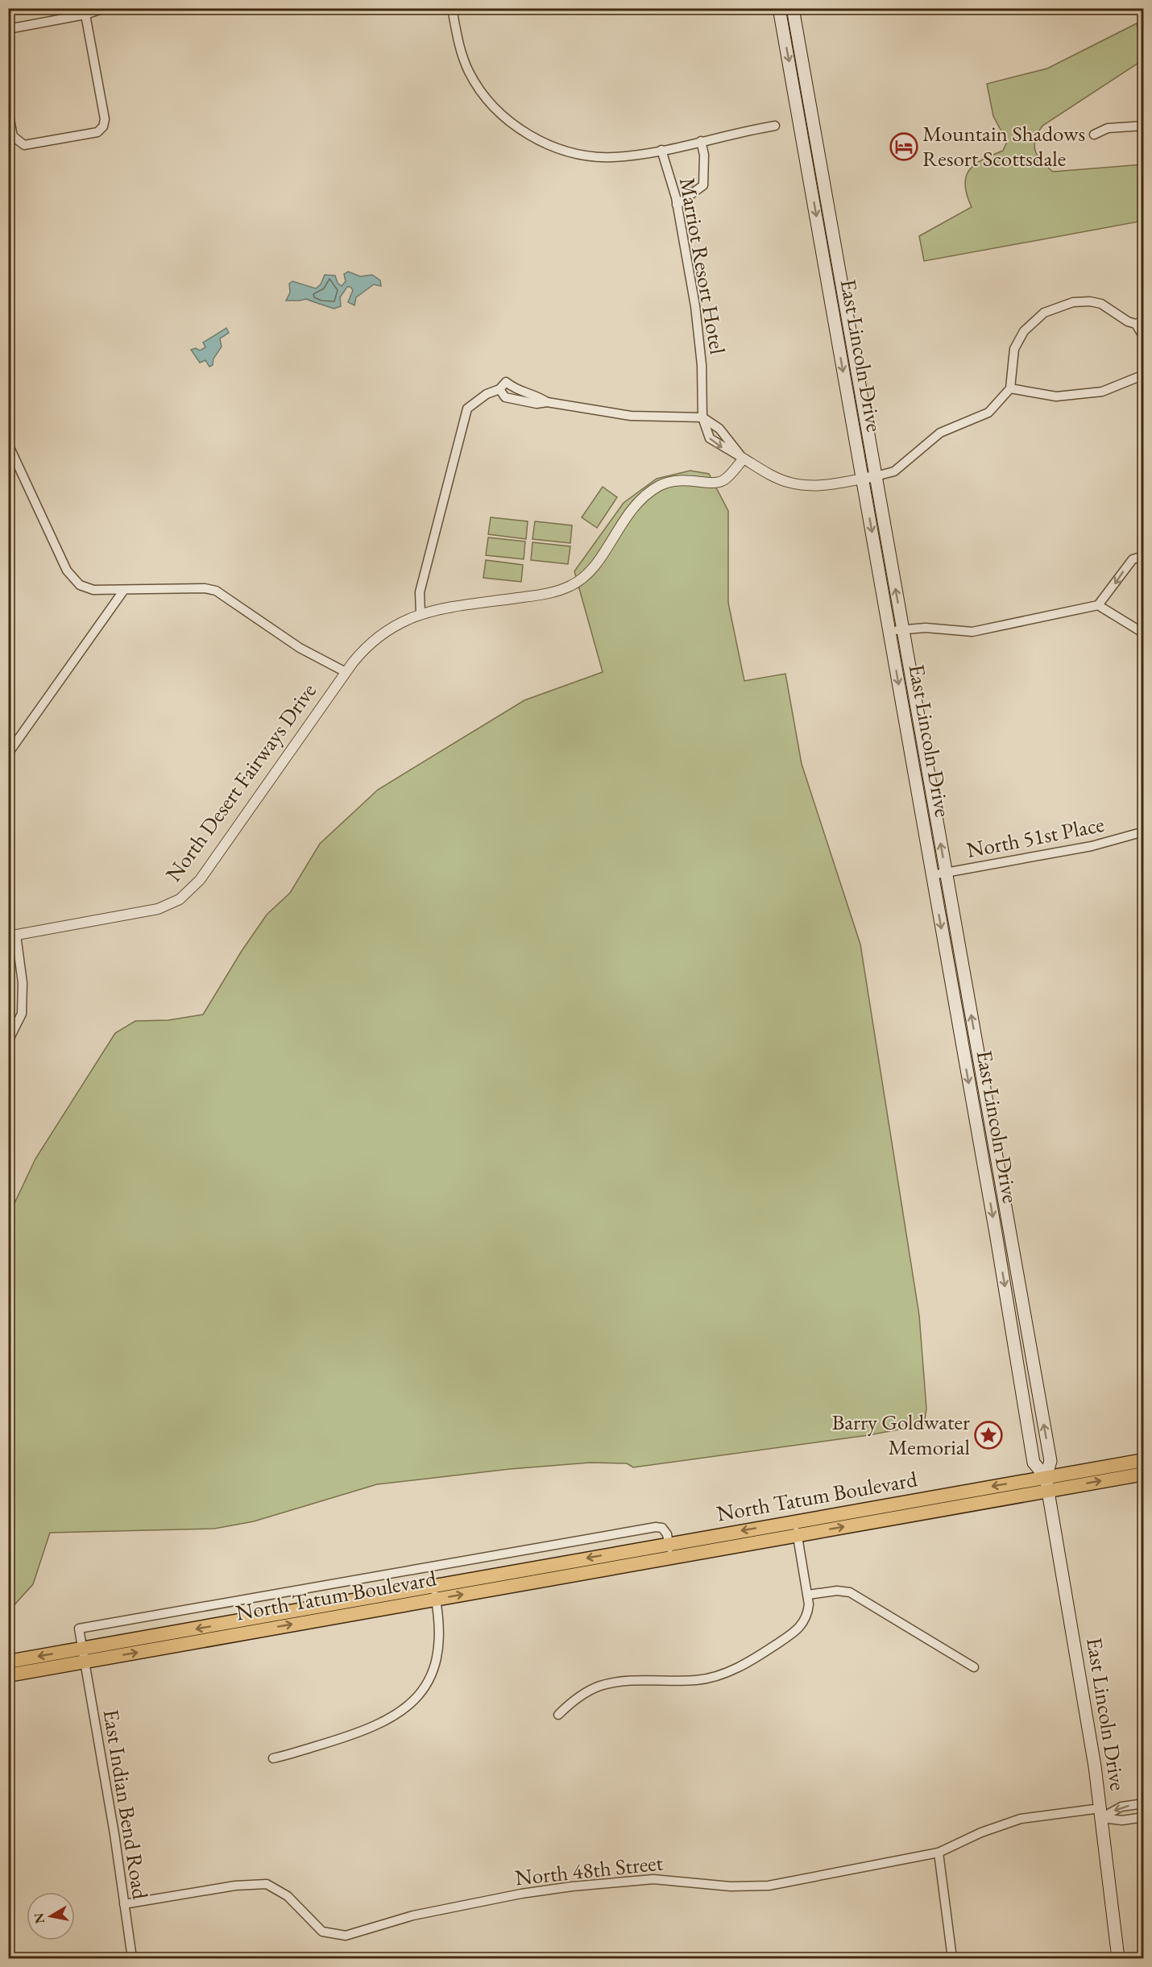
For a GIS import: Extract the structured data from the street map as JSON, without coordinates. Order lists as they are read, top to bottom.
{
  "streets": {
    "main road": ["East Lincoln Drive", "North Tatum Boulevard"],
    "street": [
      "Marriot Resort Hotel",
      "North Desert Fairways Drive",
      "North 51st Place",
      "East Indian Bend Road",
      "North 48th Street"
    ]
  },
  "crossings": [
    ["East Lincoln Drive", "North 51st Place"],
    ["East Lincoln Drive", "North Tatum Boulevard"],
    ["East Lincoln Drive", "North 48th Street"],
    ["North Tatum Boulevard", "East Indian Bend Road"],
    ["East Indian Bend Road", "North 48th Street"]
  ],
  "places": {
    "hotel": ["Mountain Shadows Resort Scottsdale"],
    "place": ["Barry Goldwater Memorial"]
  },
  "north": "left"
}
